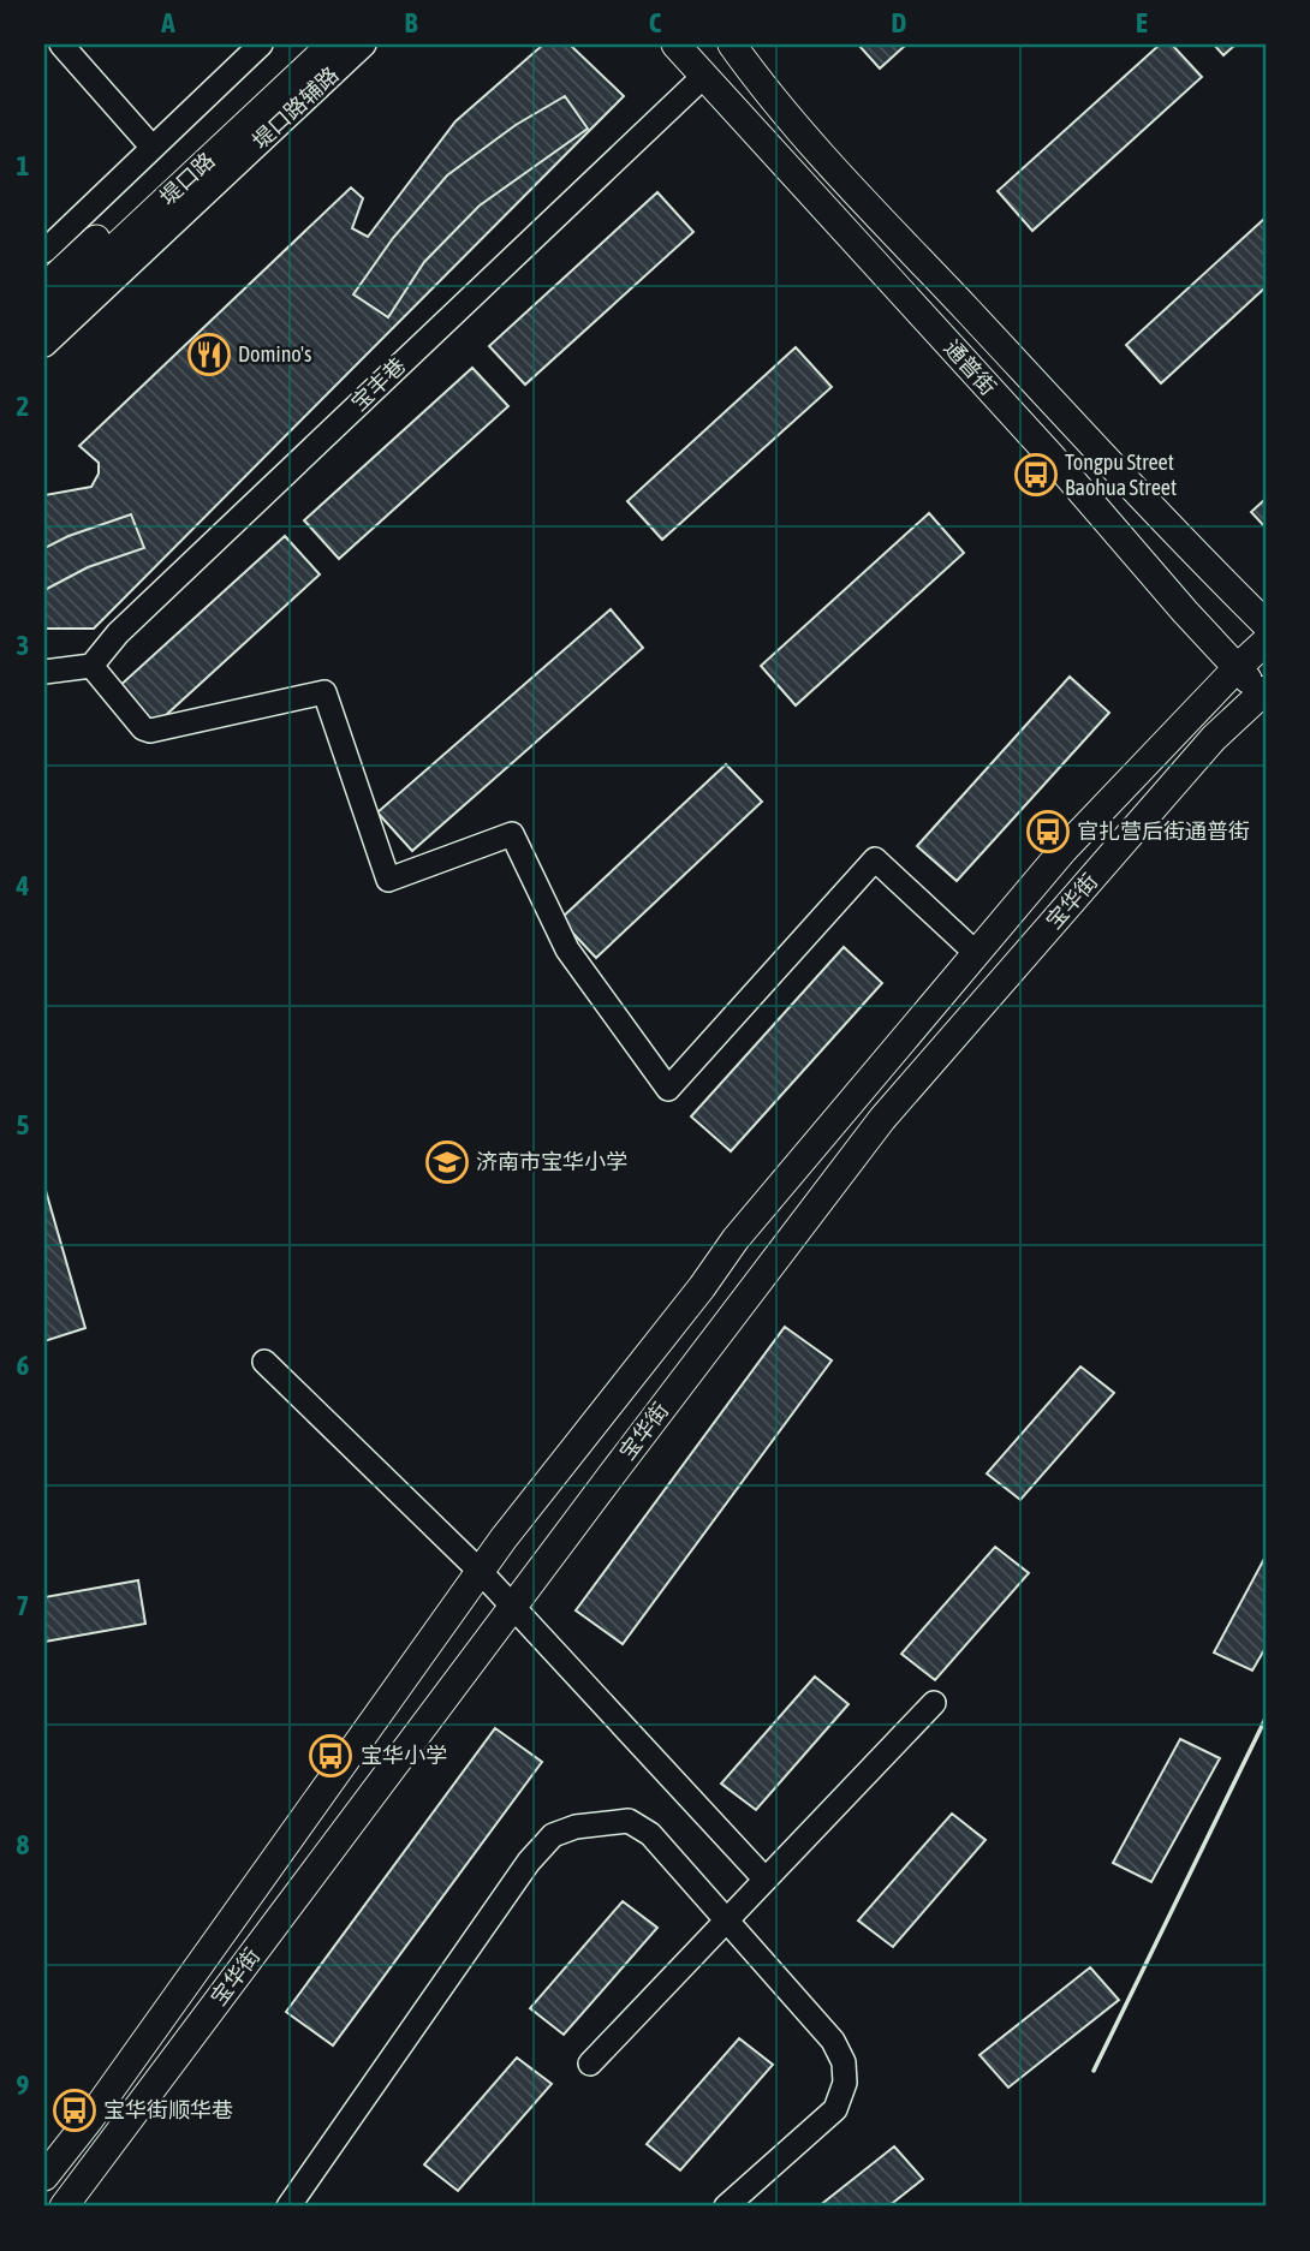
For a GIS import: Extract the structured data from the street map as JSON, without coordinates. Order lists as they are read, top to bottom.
{
  "streets": {
    "main road": ["堤口路", "通普街", "宝华街"],
    "street": ["堤口路辅路", "宝丰巷"]
  },
  "crossings": [
    ["通普街", "宝丰巷"],
    ["通普街", "宝华街"]
  ],
  "places": {
    "restaurant": ["Domino's"],
    "bus stop": [
      "Tongpu Street Baohua Street",
      "官扎营后街通普街",
      "宝华小学",
      "宝华街顺华巷"
    ],
    "school or university": ["济南市宝华小学"]
  },
  "grid": {
    "columns": [
      "A",
      "B",
      "C",
      "D",
      "E"
    ],
    "rows": [
      "1",
      "2",
      "3",
      "4",
      "5",
      "6",
      "7",
      "8",
      "9"
    ]
  }
}
